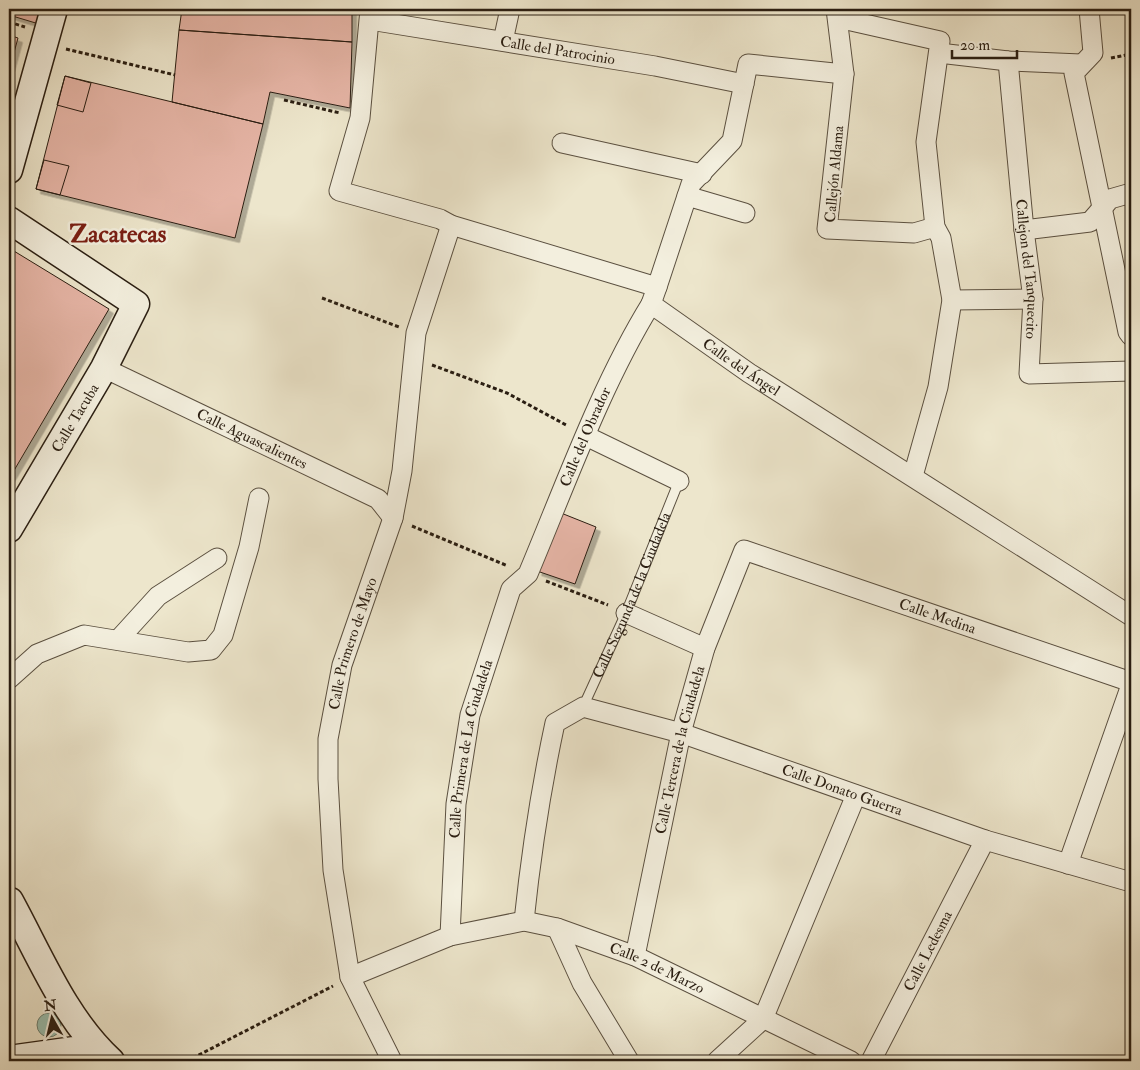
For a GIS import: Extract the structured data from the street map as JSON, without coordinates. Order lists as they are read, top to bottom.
{
  "streets": {
    "street": [
      "Calle del Patrocinio",
      "Callejón Aldama",
      "Callejon del Tanquecito",
      "Calle del Ángel",
      "Calle Tacuba",
      "Calle del Obrador",
      "Calle Aguascalientes",
      "Calle Medina",
      "Calle Primero de Mayo",
      "Calle Primera de La Ciudadela",
      "Calle Tercera de la Ciudadela",
      "Calle Donato Guerra",
      "Calle Ledesma",
      "Calle 2 de Marzo"
    ],
    "lane": ["Calle Segunda de la Ciudadela"]
  },
  "crossings": [
    ["Calle del Patrocinio", "Calle del Obrador"],
    ["Callejón Aldama", "Calle del Obrador"],
    ["Calle del Ángel", "Calle del Obrador"],
    ["Calle del Ángel", "Calle Primero de Mayo"],
    ["Calle Tacuba", "Calle Aguascalientes"],
    ["Calle del Obrador", "Calle Primera de La Ciudadela"],
    ["Calle Aguascalientes", "Calle Primero de Mayo"],
    ["Calle Segunda de la Ciudadela", "Calle Donato Guerra"],
    ["Calle Medina", "Calle Tercera de la Ciudadela"],
    ["Calle Primero de Mayo", "Calle 2 de Marzo"],
    ["Calle Primera de La Ciudadela", "Calle 2 de Marzo"],
    ["Calle Tercera de la Ciudadela", "Calle Donato Guerra"],
    ["Calle Tercera de la Ciudadela", "Calle 2 de Marzo"],
    ["Calle Donato Guerra", "Calle Ledesma"]
  ],
  "districts": ["Zacatecas"],
  "scale_bar": "20 m",
  "north": "top"
}
